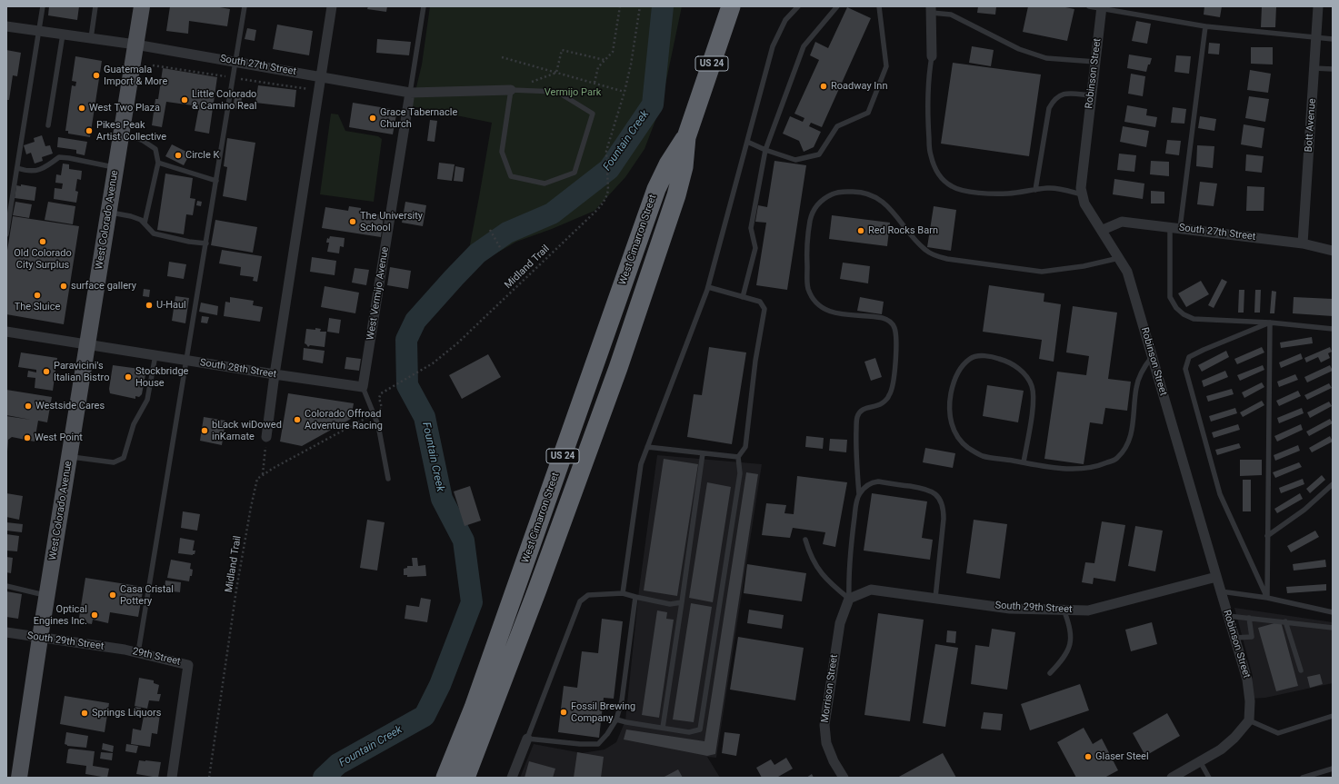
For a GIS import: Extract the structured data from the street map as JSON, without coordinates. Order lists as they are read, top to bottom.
{
  "streets": {
    "highway": ["US 24", "West Cimarron Street"],
    "main road": ["West Colorado Avenue"],
    "street": [
      "South 27th Street",
      "Robinson Street",
      "Bott Avenue",
      "West Vermijo Avenue",
      "South 28th Street",
      "South 29th Street",
      "29th Street",
      "Morrison Street"
    ],
    "path": ["Midland Trail"]
  },
  "crossings": [
    ["South 27th Street", "Robinson Street"],
    ["South 27th Street", "Bott Avenue"],
    ["South 27th Street", "West Colorado Avenue"],
    ["South 27th Street", "West Vermijo Avenue"],
    ["Robinson Street", "South 29th Street"],
    ["West Colorado Avenue", "South 28th Street"],
    ["West Colorado Avenue", "South 29th Street"],
    ["West Vermijo Avenue", "South 28th Street"],
    ["South 29th Street", "29th Street"],
    ["South 29th Street", "Morrison Street"]
  ],
  "water": ["Fountain Creek"],
  "parks": ["Vermijo Park"],
  "places": [
    "Guatemala Import & More",
    "Roadway Inn",
    "Little Colorado & Camino Real",
    "West Two Plaza",
    "Grace Tabernacle Church",
    "Pikes Peak Artist Collective",
    "Circle K",
    "The University School",
    "Red Rocks Barn",
    "Old Colorado City Surplus",
    "surface gallery",
    "The Sluice",
    "U-Haul",
    "Paravicini's Italian Bistro",
    "Stockbridge House",
    "Westside Cares",
    "Colorado Offroad Adventure Racing",
    "bLack wiDowed inKarnate",
    "West Point",
    "Casa Cristal Pottery",
    "Optical Engines Inc.",
    "Fossil Brewing Company",
    "Springs Liquors",
    "Glaser Steel"
  ]
}
